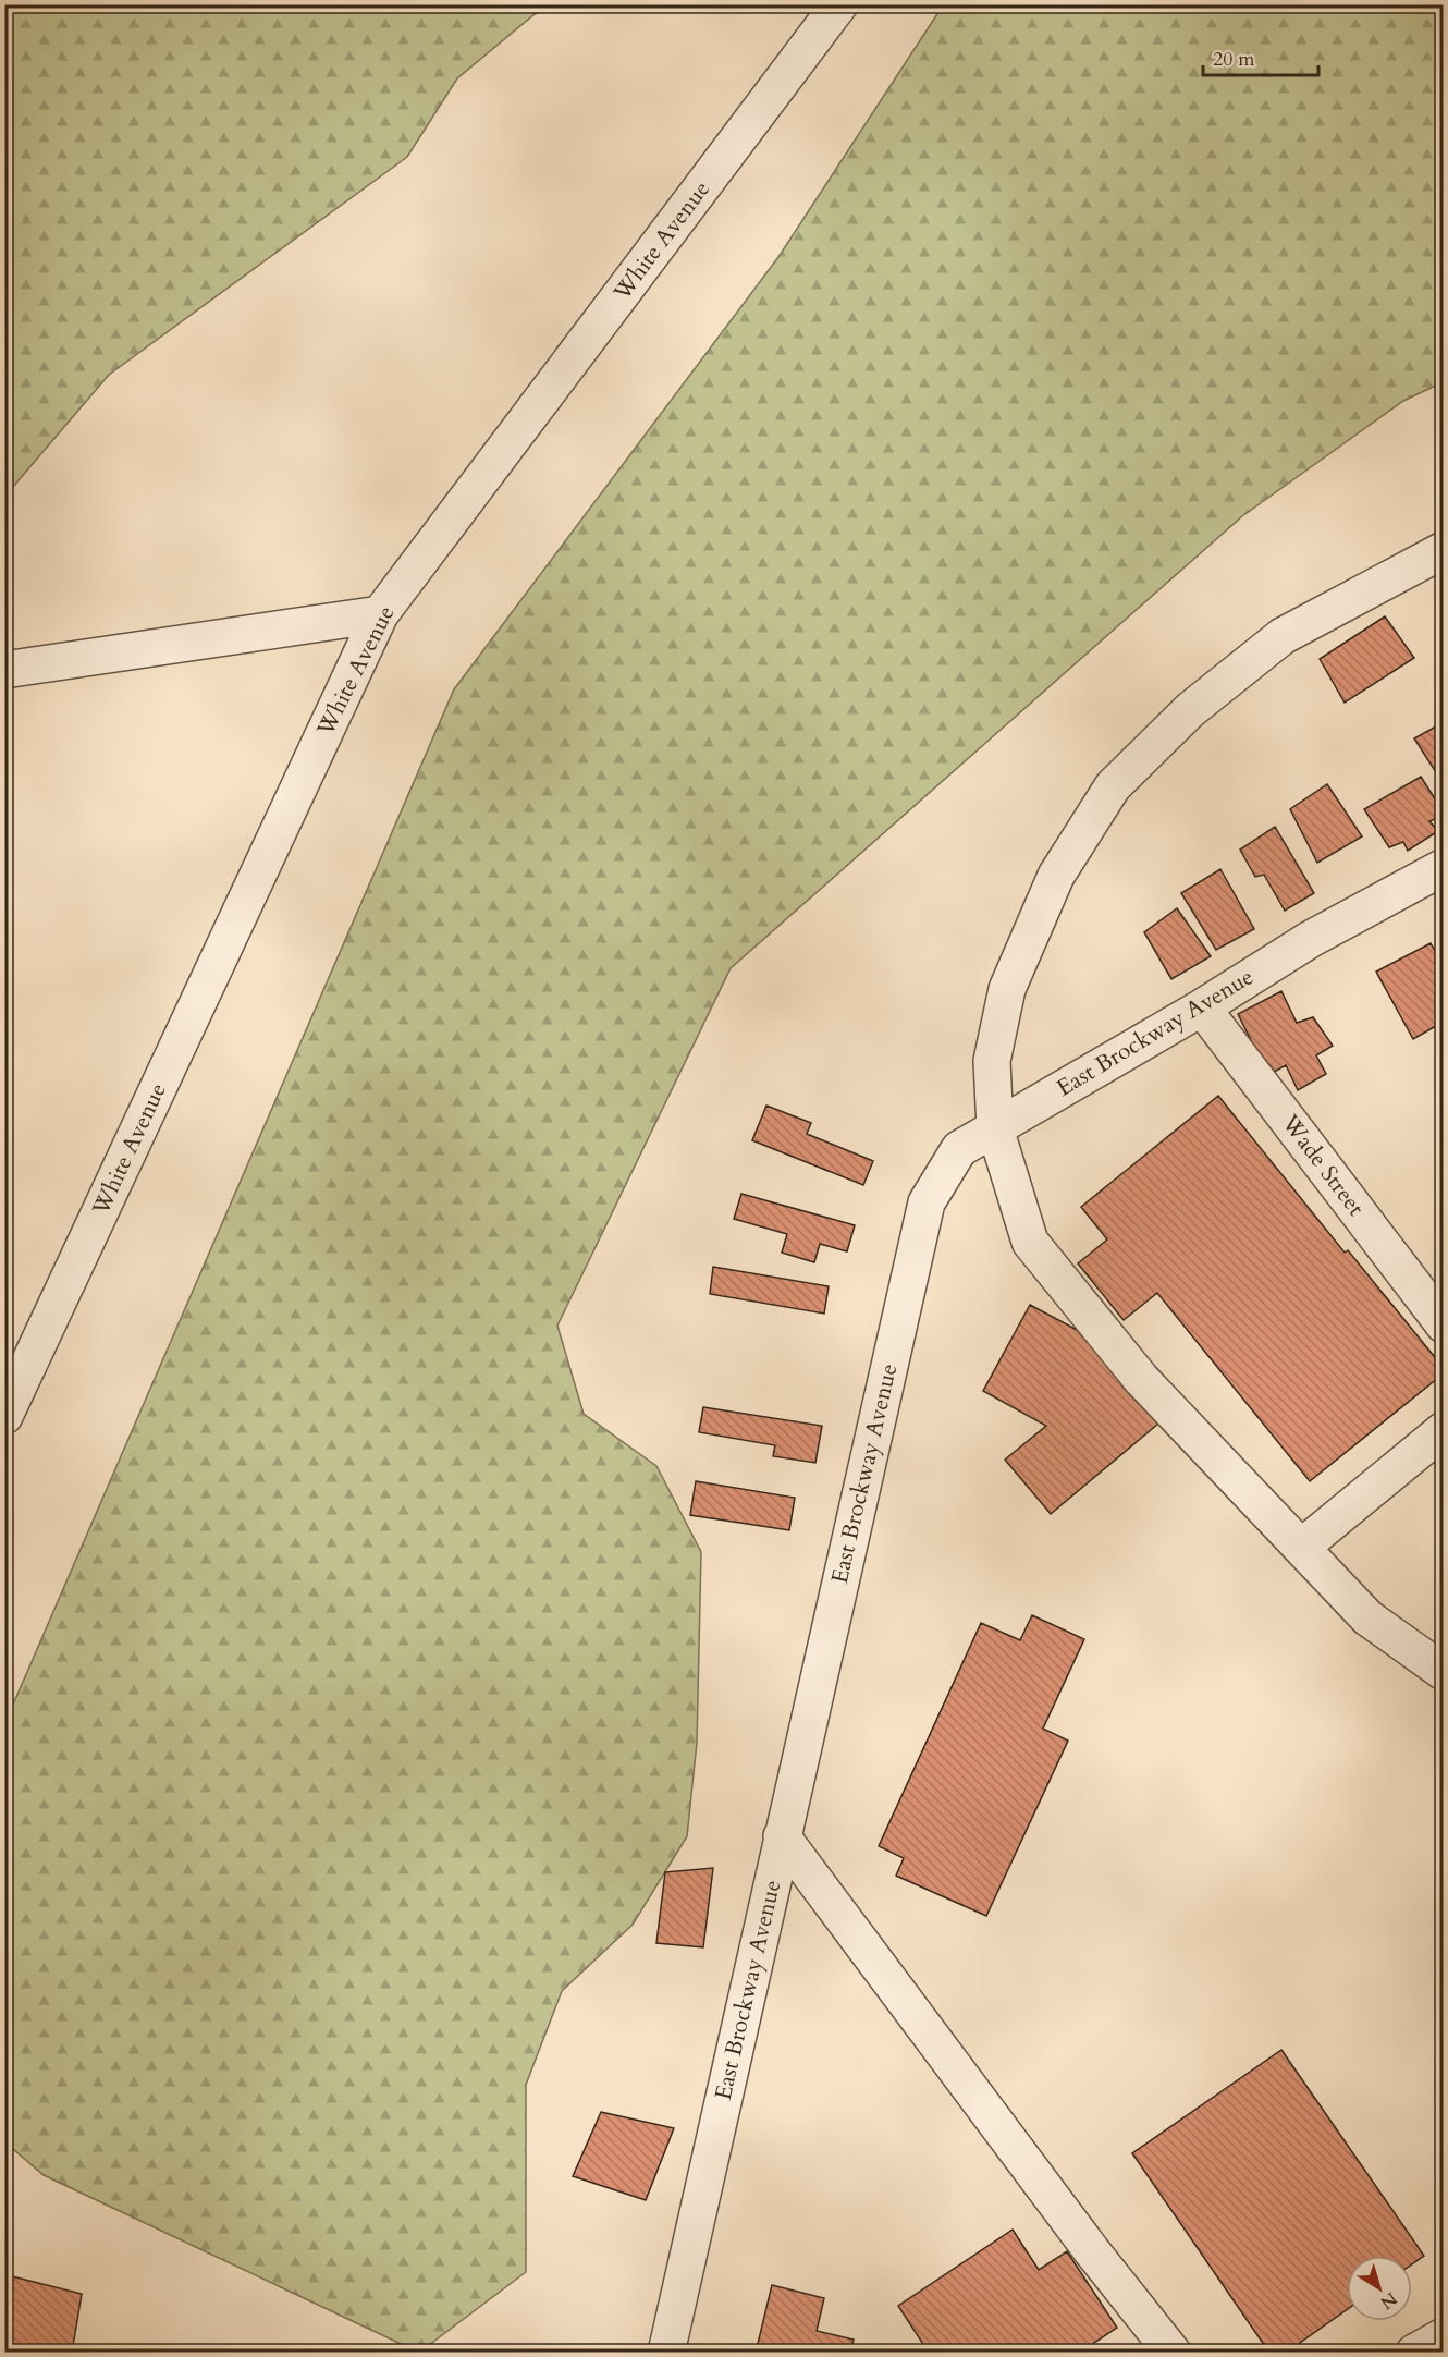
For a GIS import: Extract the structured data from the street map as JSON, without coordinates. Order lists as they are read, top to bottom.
{
  "streets": {
    "street": ["White Avenue", "East Brockway Avenue", "Wade Street"]
  },
  "crossings": [
    ["East Brockway Avenue", "Wade Street"]
  ],
  "scale_bar": "20 m",
  "north": "bottom right"
}
